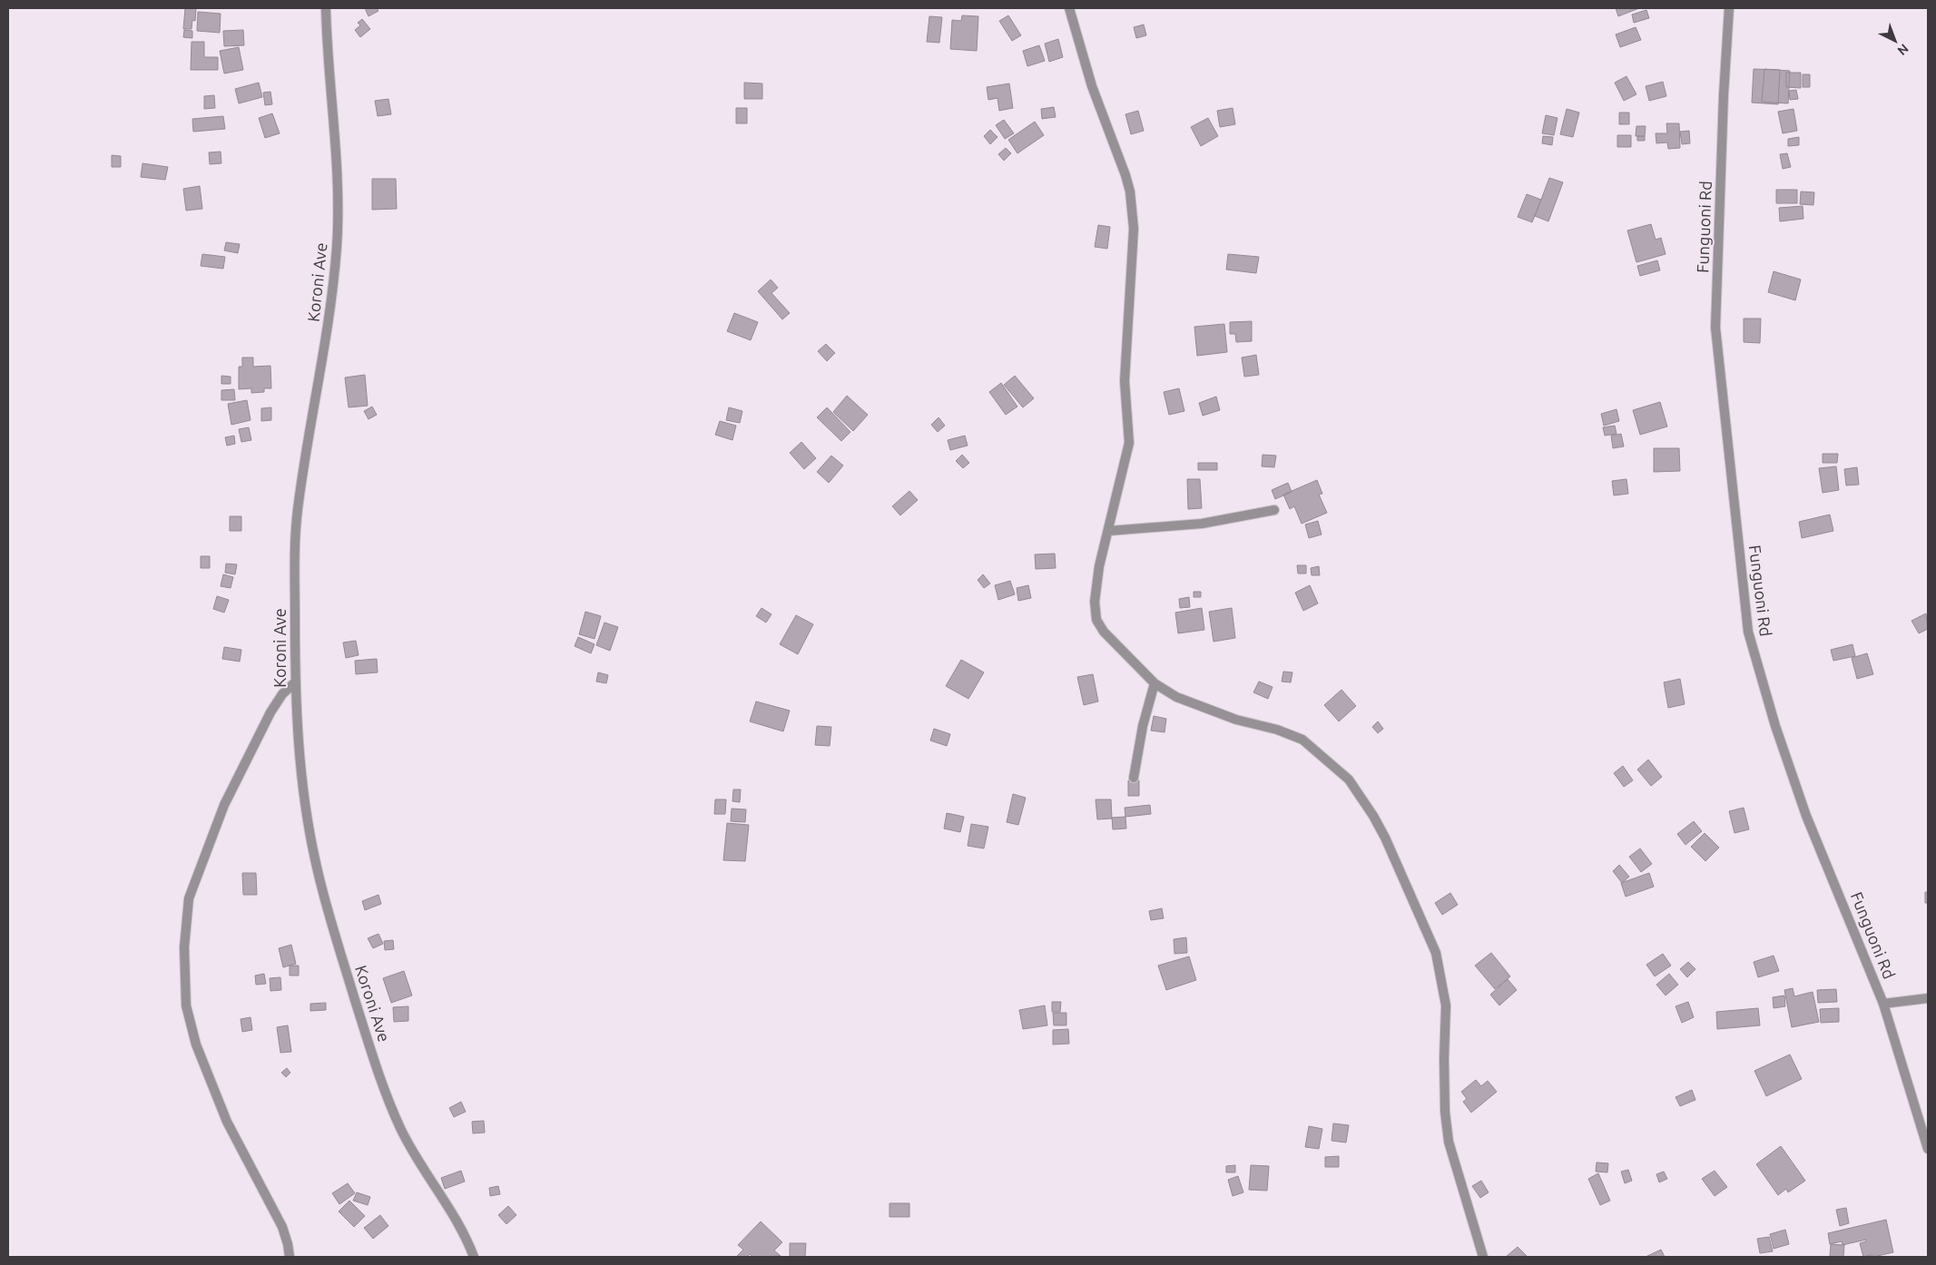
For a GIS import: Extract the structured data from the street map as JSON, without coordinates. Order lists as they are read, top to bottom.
{
  "streets": {
    "street": ["Funguoni Rd", "Koroni Ave"]
  },
  "north": "bottom right"
}
